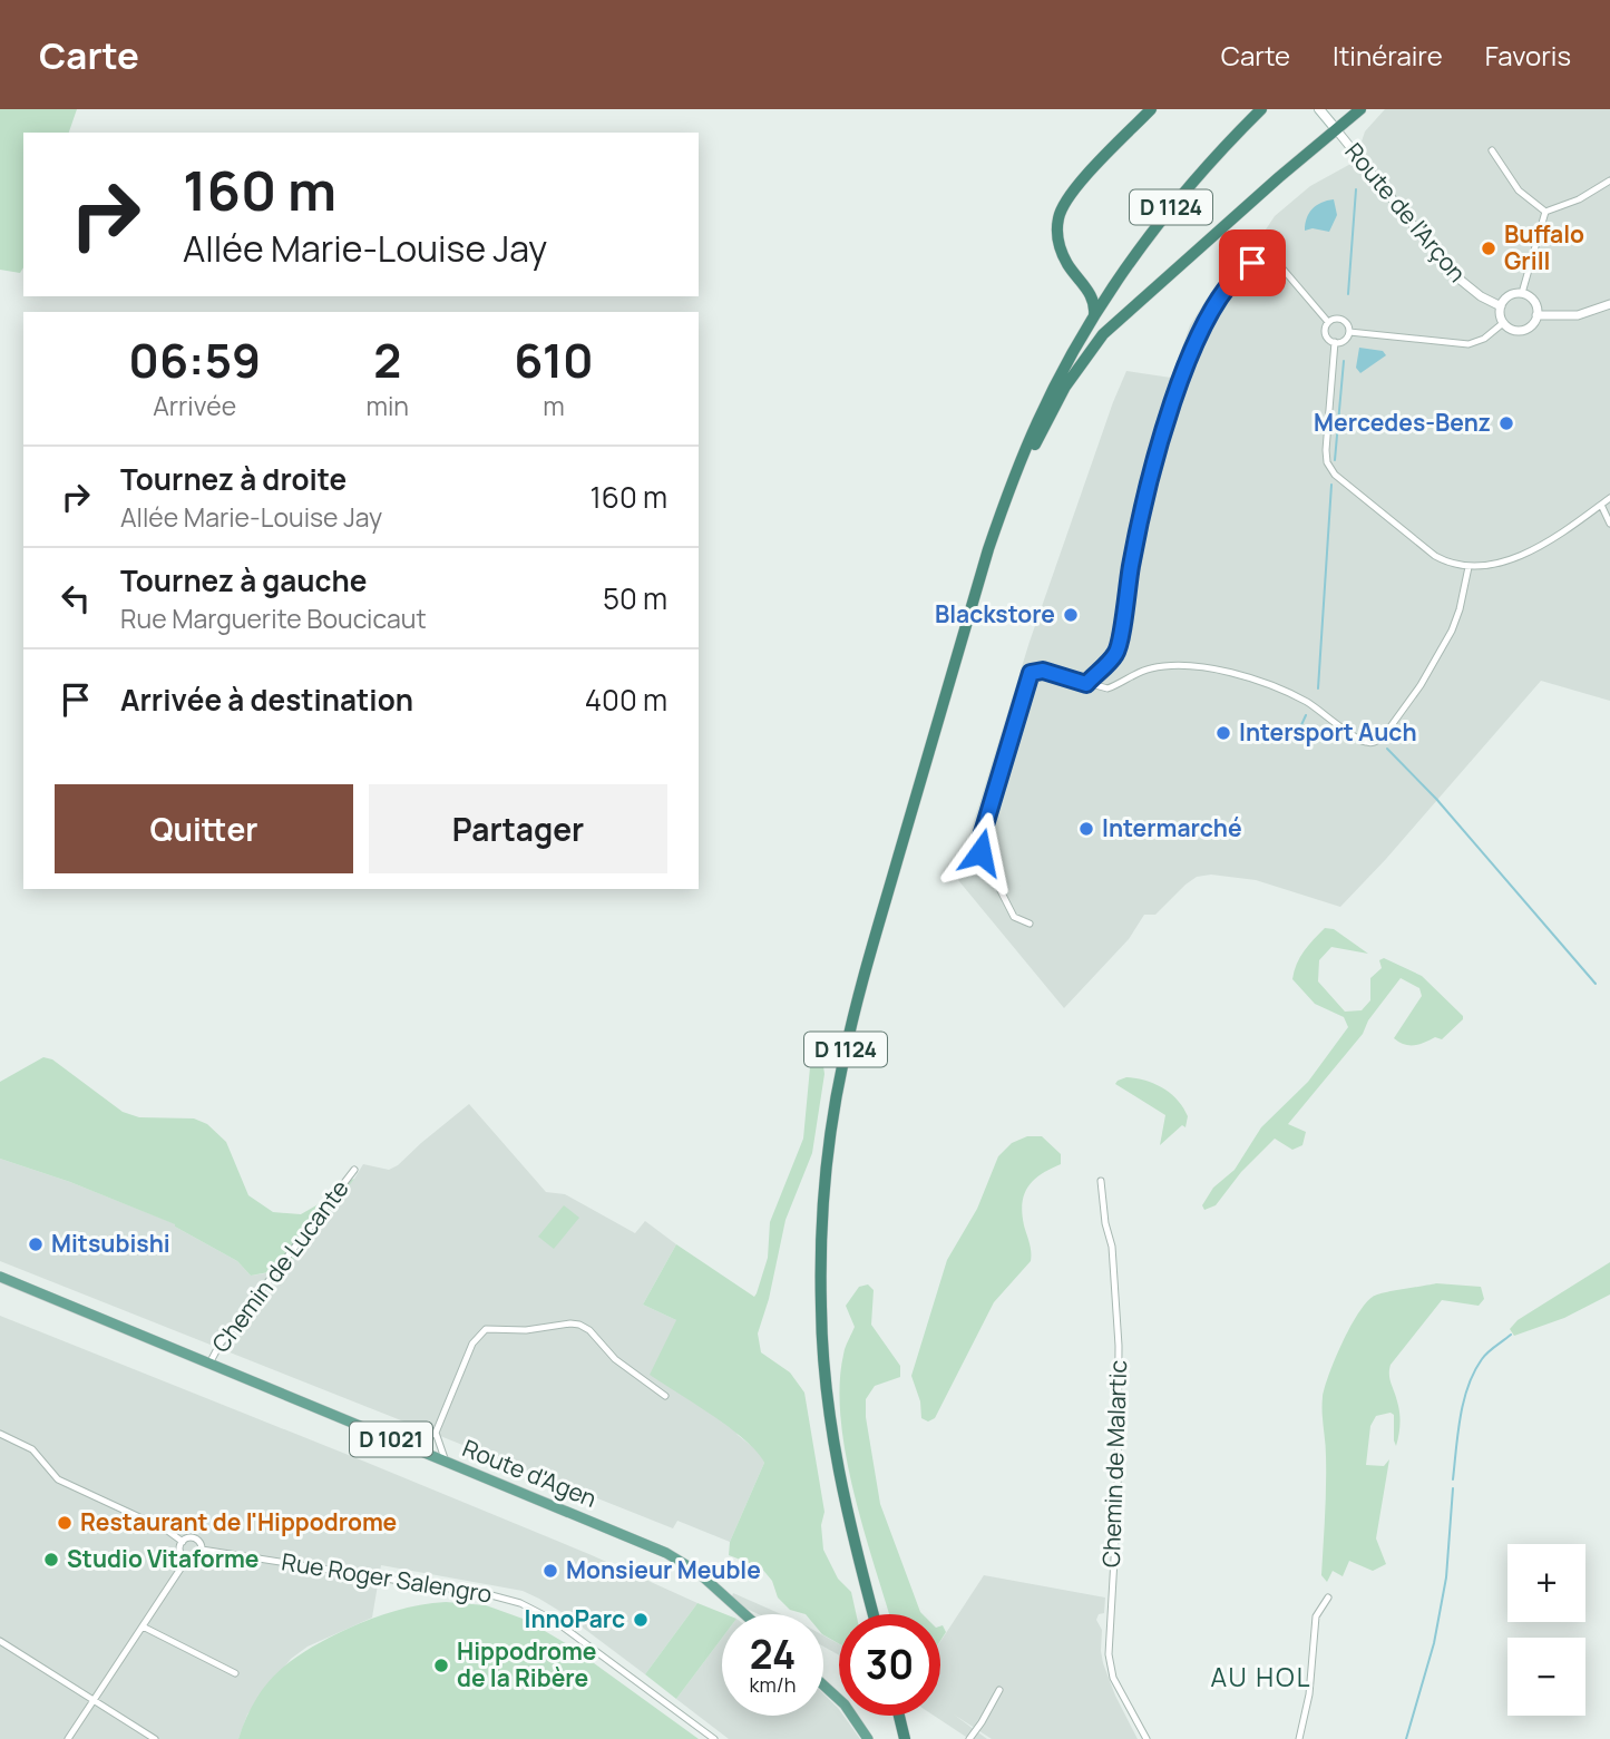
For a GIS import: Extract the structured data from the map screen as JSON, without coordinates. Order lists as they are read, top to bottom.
{
  "streets": {
    "highway": ["D 1124"],
    "main road": ["Route de l’Arçon", "D 1021", "Route d'Agen"],
    "street": ["Chemin de Lucante", "Chemin de Malartic", "Rue Roger Salengro"]
  },
  "crossings": [
    ["Chemin de Lucante", "Route d'Agen"]
  ],
  "districts": ["AU HOL"],
  "places": [
    "Buffalo Grill",
    "Mercedes-Benz",
    "Blackstore",
    "Intersport Auch",
    "Intermarché",
    "Mitsubishi",
    "Restaurant de l'Hippodrome",
    "Studio Vitaforme",
    "Monsieur Meuble",
    "InnoParc",
    "Hippodrome de la Ribère"
  ],
  "page": {
    "header": "Carte",
    "nav": ["Carte", "Itinéraire", "Favoris"],
    "turn": ["160 m", "Allée Marie-Louise Jay"],
    "eta": [
      "06:59",
      "Arrivée",
      "2",
      "min",
      "610",
      "m"
    ],
    "list": [
      {
        "name": "Tournez à droite",
        "note": "Allée Marie-Louise Jay",
        "value": "160 m"
      },
      {
        "name": "Tournez à gauche",
        "note": "Rue Marguerite Boucicaut",
        "value": "50 m"
      },
      {
        "name": "Arrivée à destination",
        "value": "400 m"
      }
    ],
    "buttons": ["Quitter", "Partager"],
    "map_buttons": ["+", "−"],
    "speed": "24 km/h",
    "limit": "30"
  }
}
